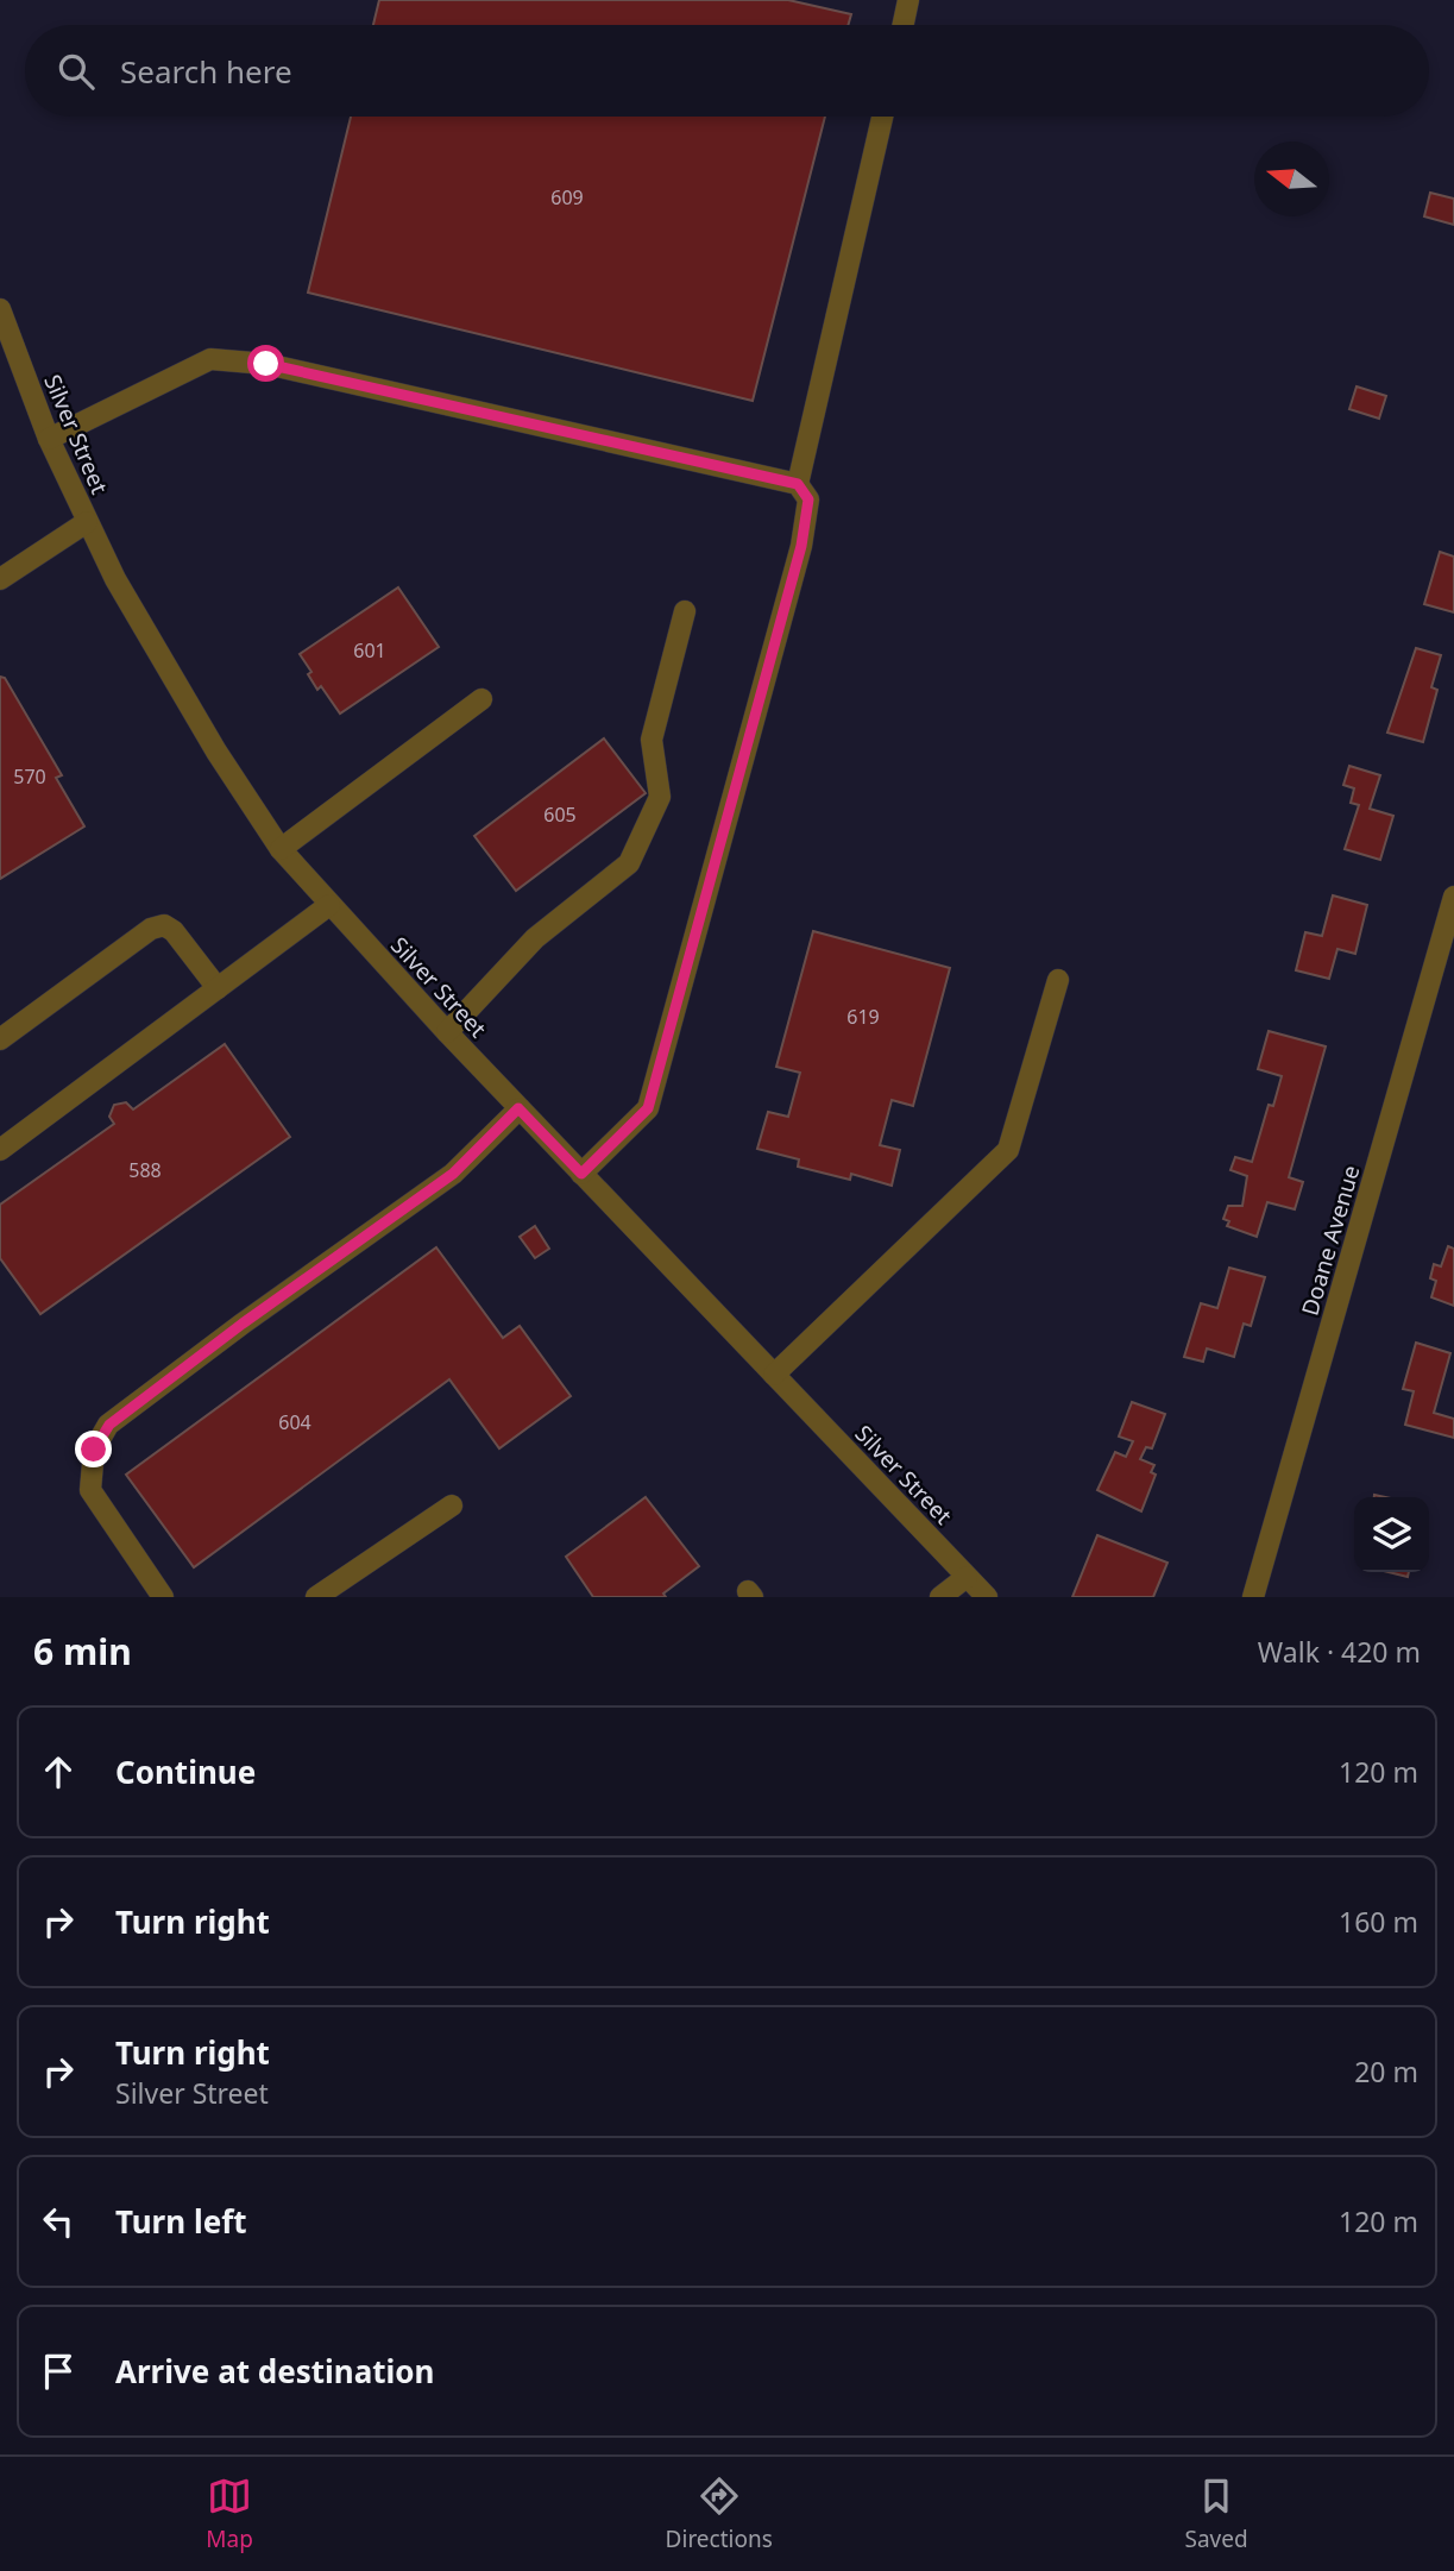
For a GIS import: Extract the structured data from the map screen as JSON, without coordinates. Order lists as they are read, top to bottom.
{
  "streets": {
    "street": ["Silver Street", "Doane Avenue"]
  },
  "house_numbers": [
    "609",
    "601",
    "570",
    "605",
    "619",
    "588",
    "604"
  ],
  "north": "left",
  "page": {
    "search": "Search here",
    "heading": ["6 min", "Walk · 420 m"],
    "list": [
      ["Continue", "120 m"],
      ["Turn right", "160 m"],
      ["Turn right", "Silver Street", "20 m"],
      ["Turn left", "120 m"],
      "Arrive at destination"
    ],
    "nav": ["Map", "Directions", "Saved"]
  }
}
